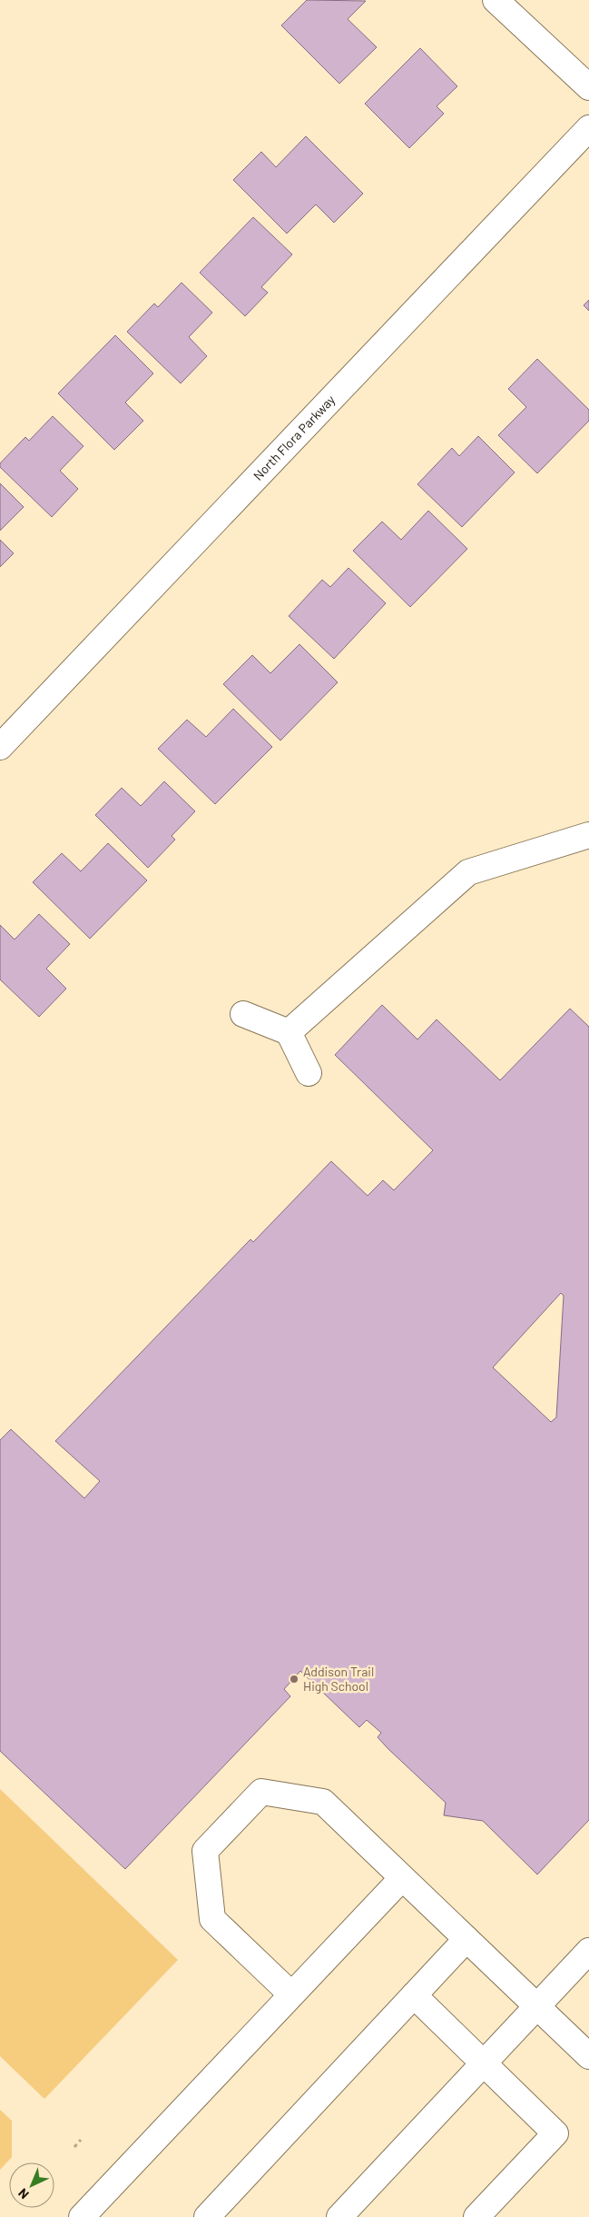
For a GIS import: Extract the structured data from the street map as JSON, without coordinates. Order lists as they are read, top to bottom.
{
  "streets": {
    "street": ["North Flora Parkway"]
  },
  "places": ["Addison Trail High School"],
  "north": "bottom left"
}
